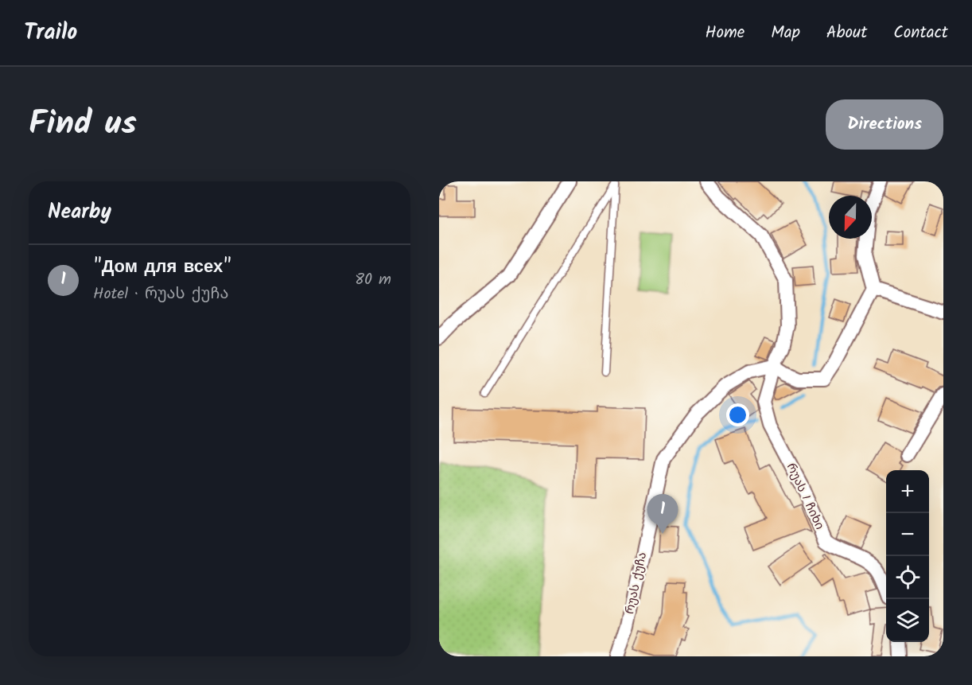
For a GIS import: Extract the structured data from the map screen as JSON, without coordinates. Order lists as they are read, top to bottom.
{
  "streets": {
    "street": ["რუას I ჩიხი", "რუას ქუჩა"]
  },
  "crossings": [
    ["რუას I ჩიხი", "რუას ქუჩა"]
  ],
  "north": "bottom",
  "page": {
    "header": "Trailo",
    "nav": [
      "Home",
      "Map",
      "About",
      "Contact"
    ],
    "title": "Find us",
    "buttons": "Directions",
    "heading": "Nearby",
    "list": [
      {
        "mark": "1",
        "name": "\"Дом для всех\"",
        "note": "Hotel · რუას ქუჩა",
        "value": "80 m"
      }
    ],
    "map_buttons": ["+", "−"],
    "pins": "1"
  }
}
